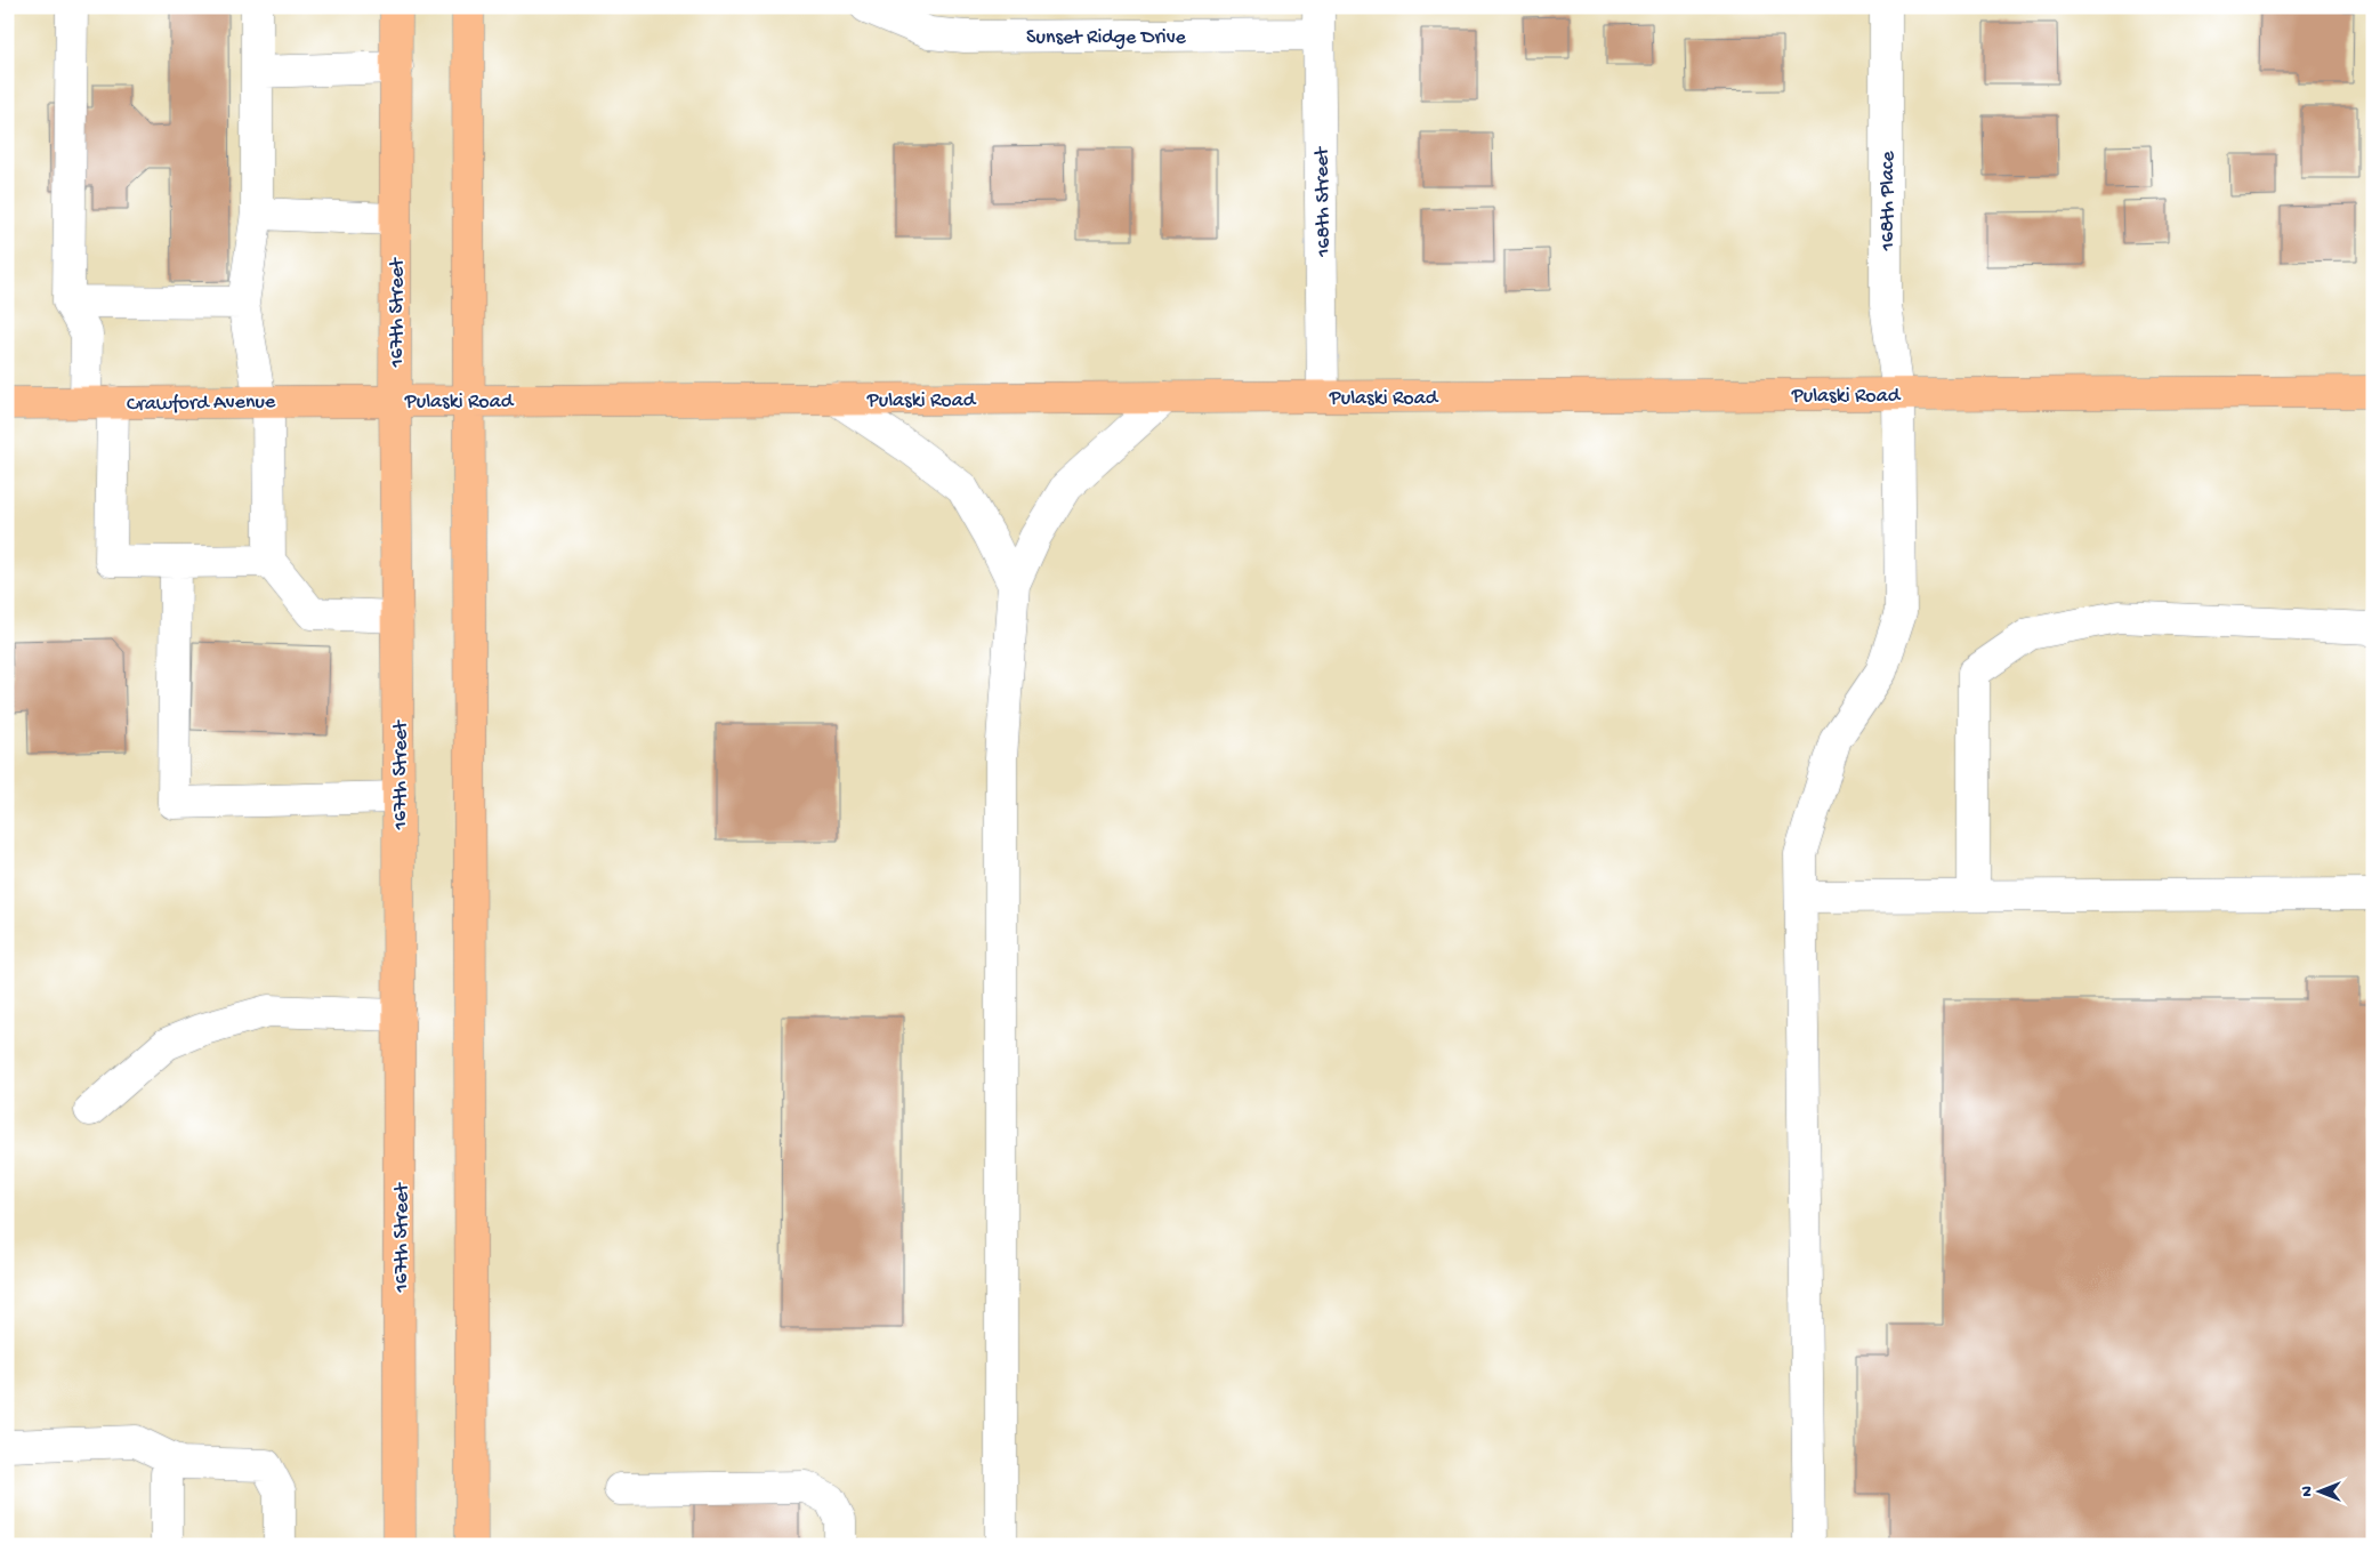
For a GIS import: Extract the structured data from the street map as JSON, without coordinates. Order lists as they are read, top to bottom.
{
  "streets": {
    "main road": ["167th Street", "Pulaski Road", "Crawford Avenue"],
    "street": ["Sunset Ridge Drive", "168th Place", "168th Street"]
  },
  "crossings": [
    ["Sunset Ridge Drive", "168th Street"],
    ["168th Place", "Pulaski Road"],
    ["168th Street", "Pulaski Road"],
    ["167th Street", "Pulaski Road"],
    ["167th Street", "Crawford Avenue"],
    ["Pulaski Road", "Crawford Avenue"]
  ],
  "north": "left"
}
